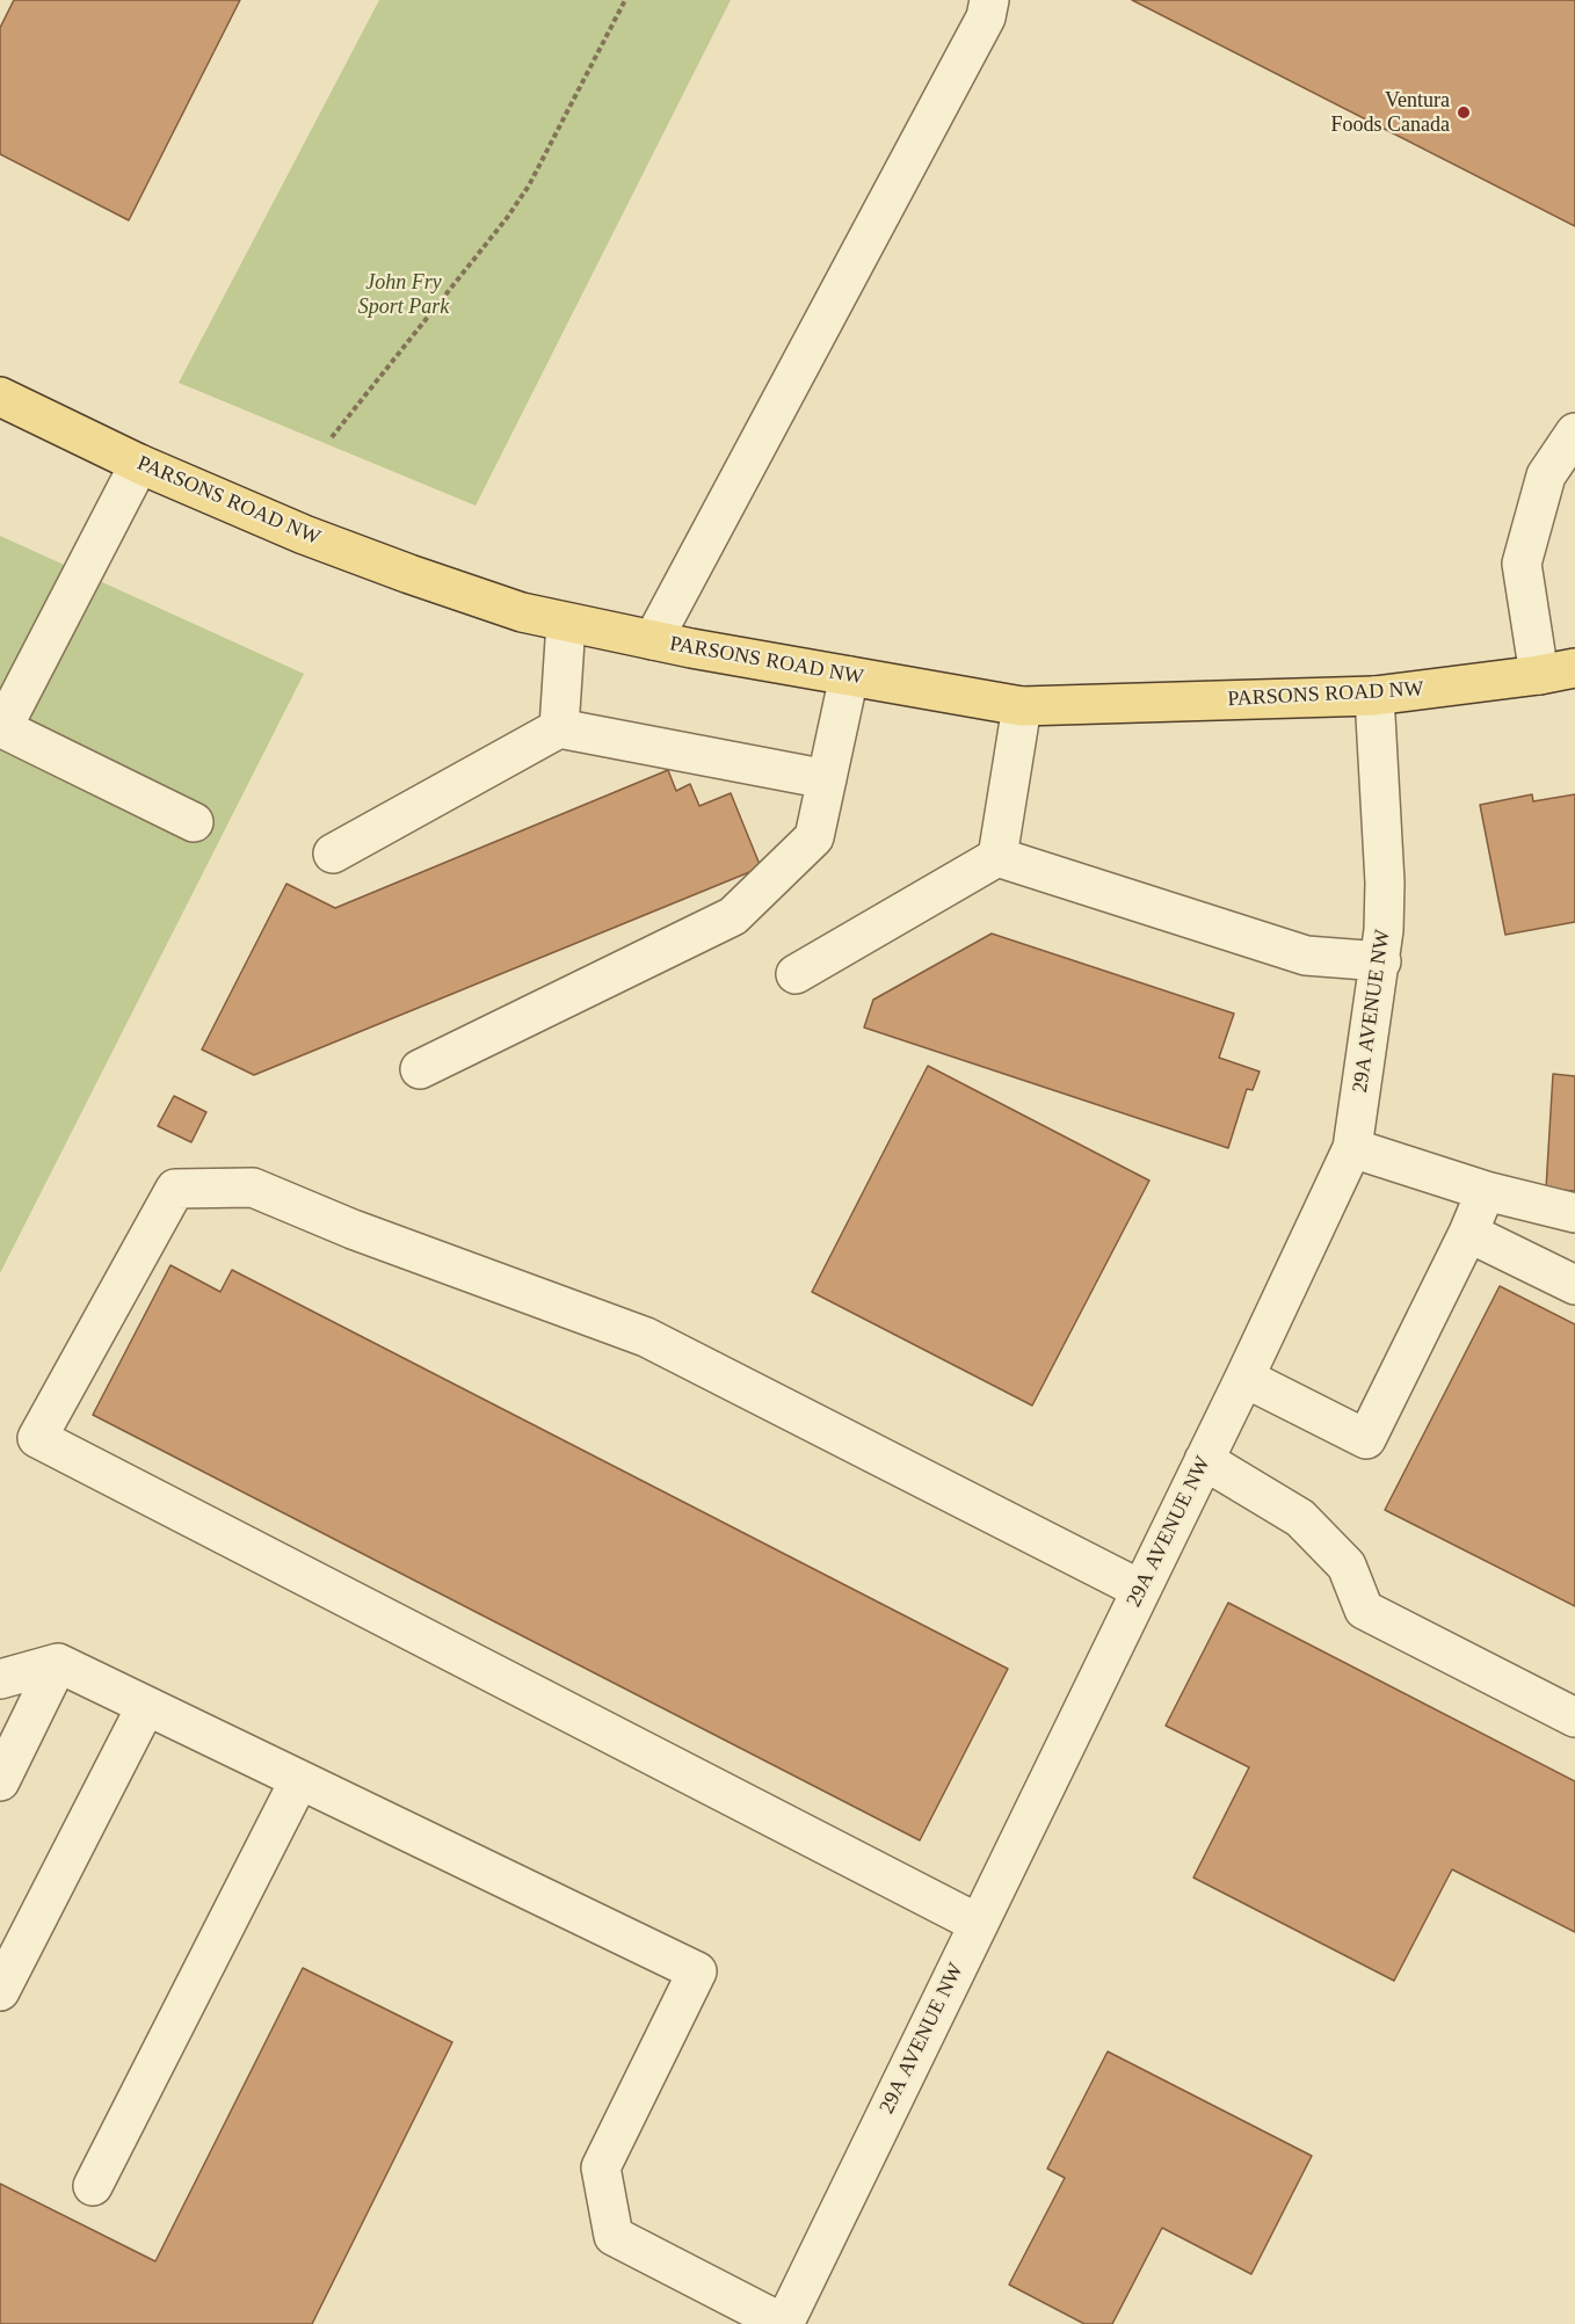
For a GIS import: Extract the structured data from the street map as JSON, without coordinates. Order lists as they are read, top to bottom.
{
  "streets": {
    "main road": ["PARSONS ROAD NW"],
    "street": ["29A AVENUE NW"]
  },
  "crossings": [
    ["PARSONS ROAD NW", "29A AVENUE NW"]
  ],
  "parks": ["John Fry Sport Park"],
  "places": ["Ventura Foods Canada"]
}
